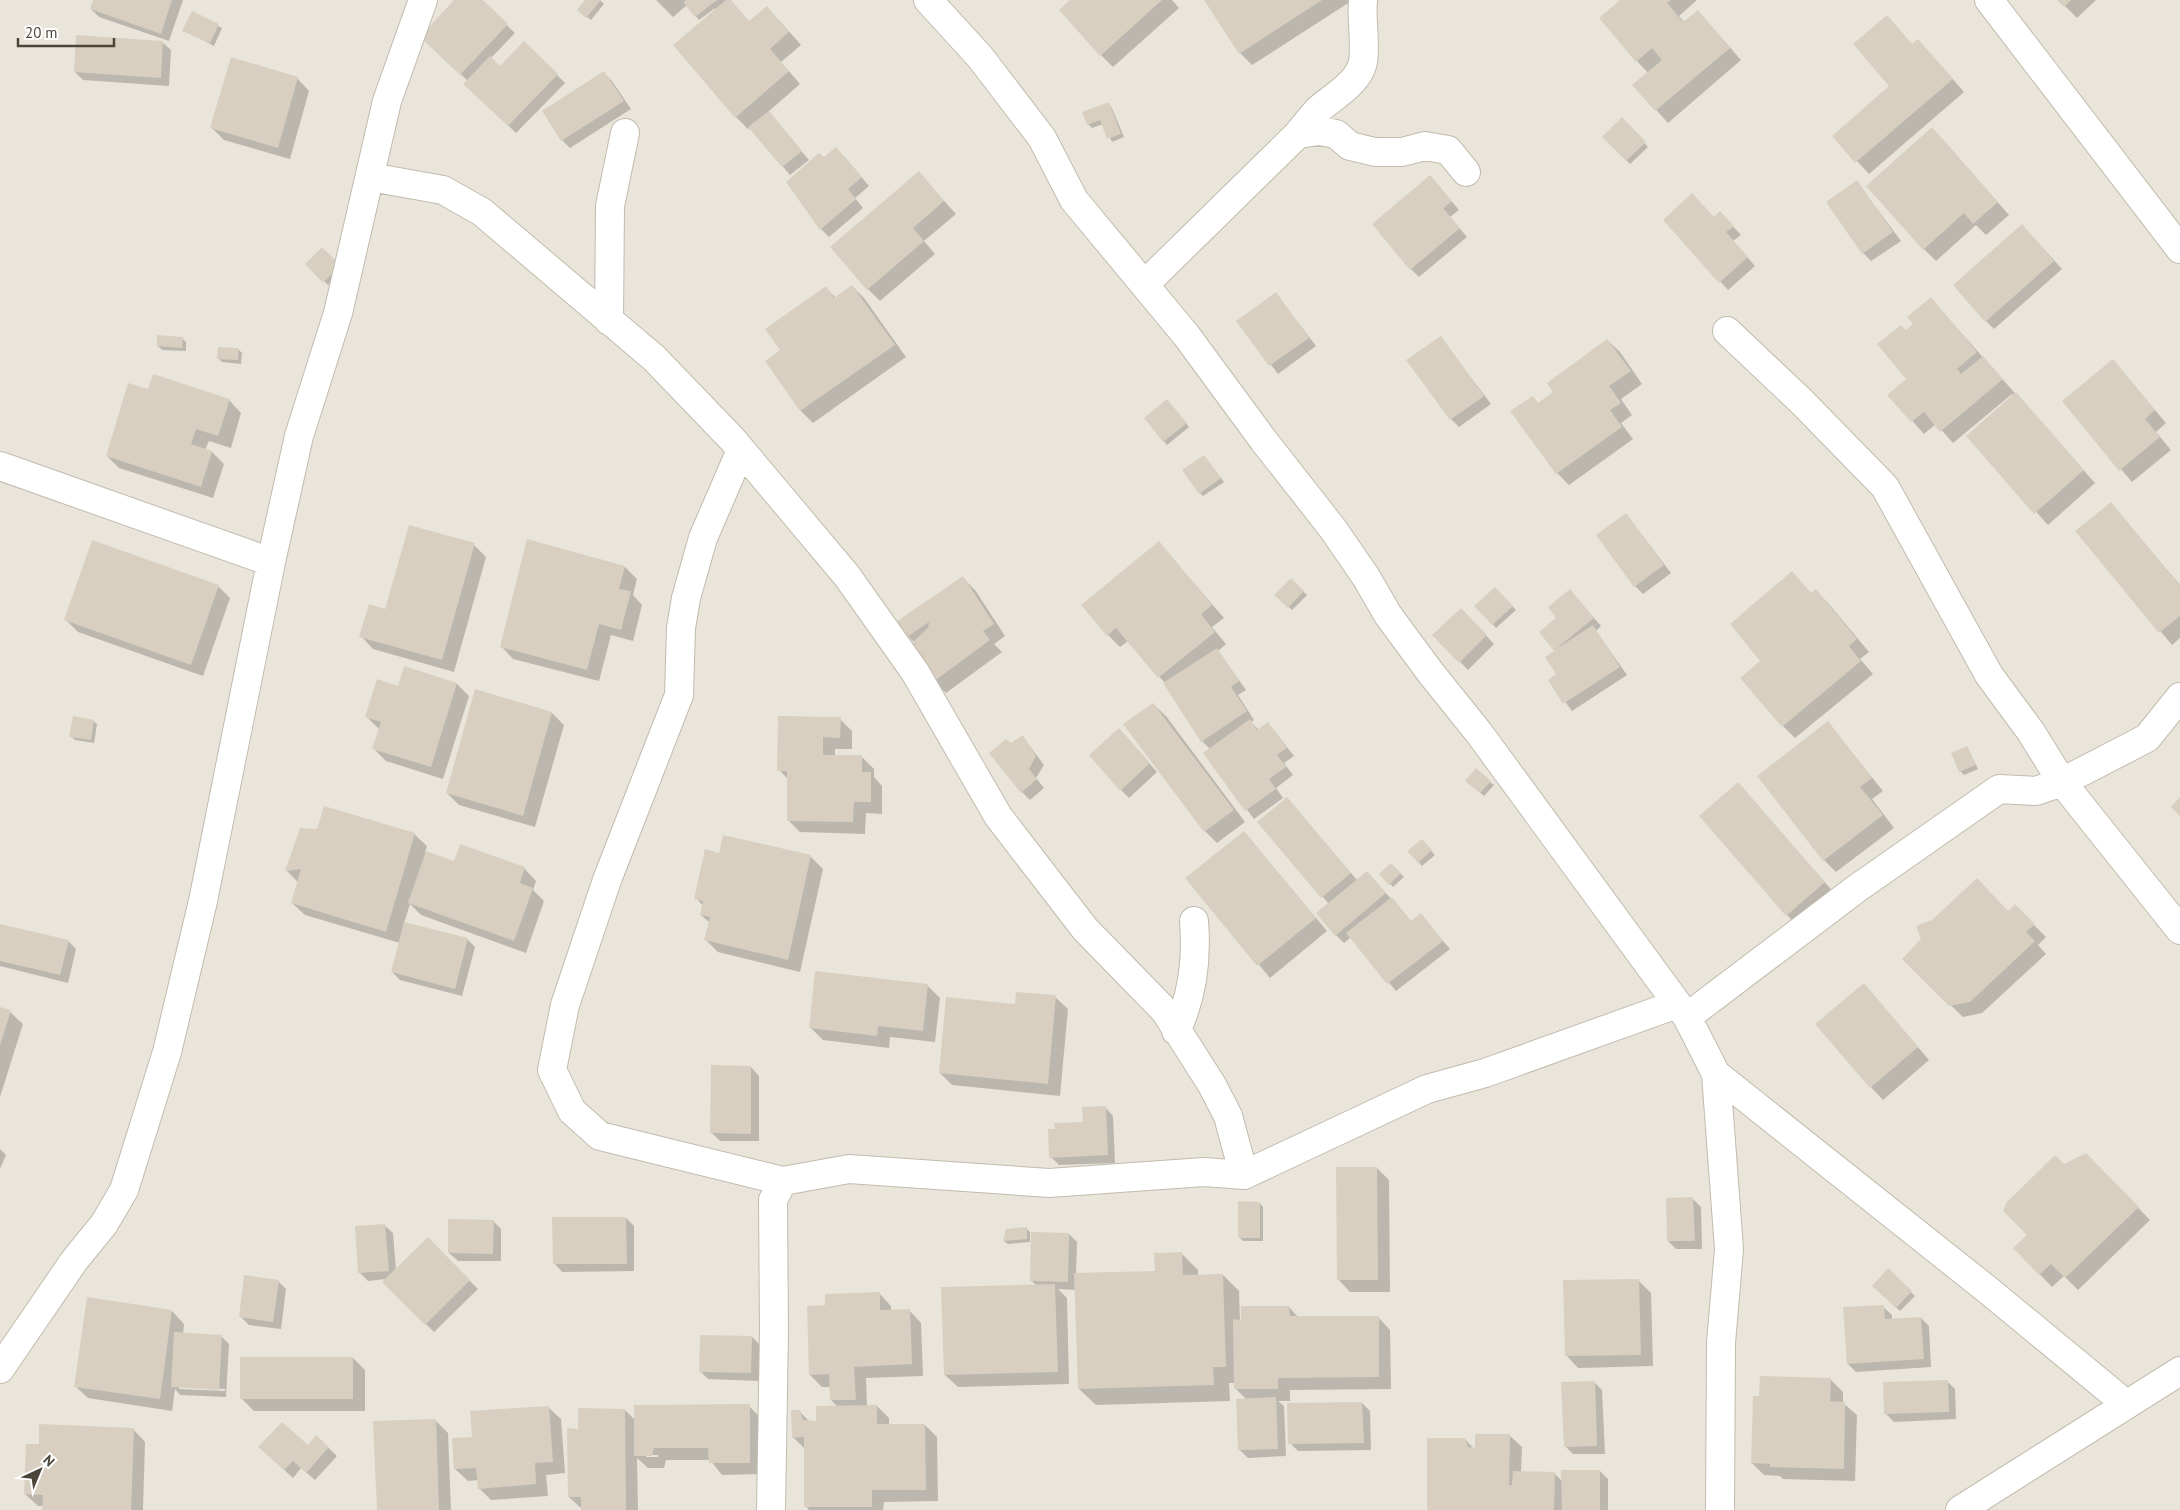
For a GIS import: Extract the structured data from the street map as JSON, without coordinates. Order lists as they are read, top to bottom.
{
  "scale_bar": "20 m",
  "north": "top right"
}
